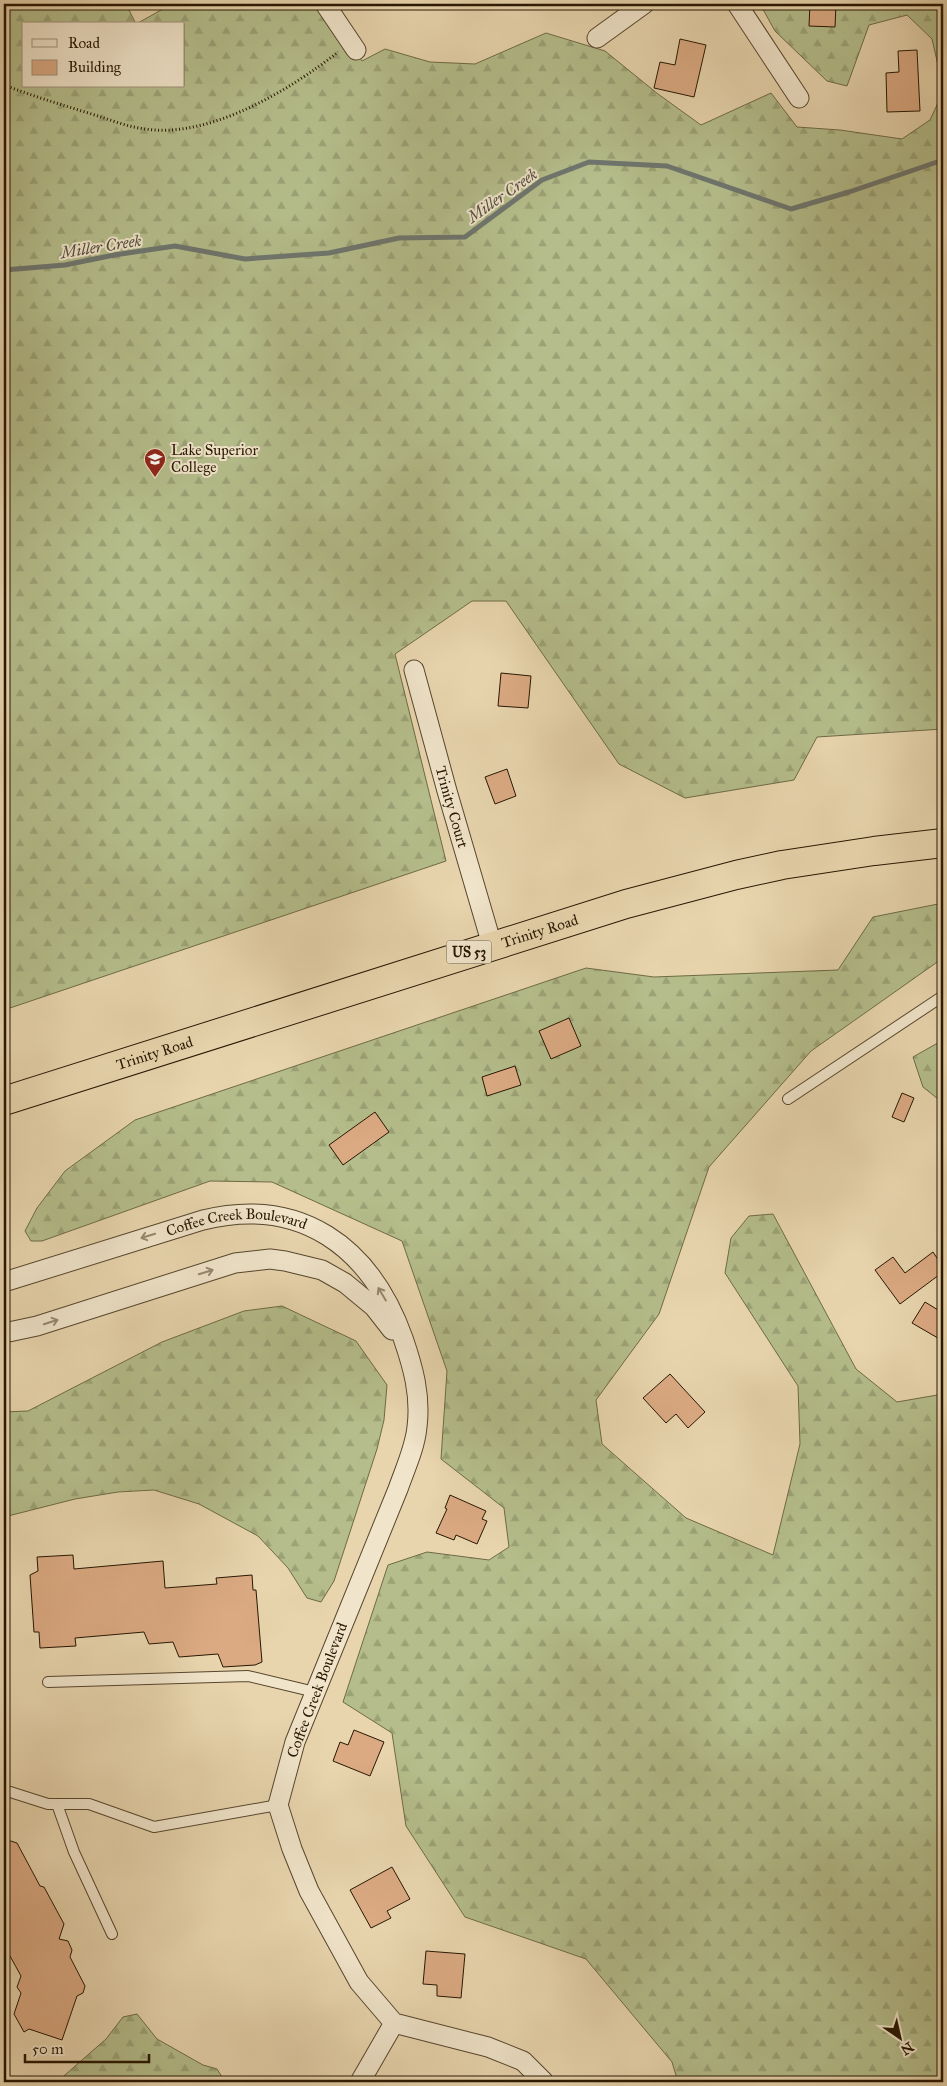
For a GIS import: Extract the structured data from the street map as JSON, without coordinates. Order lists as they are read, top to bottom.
{
  "streets": {
    "highway": ["Trinity Road", "US 53"],
    "street": ["Trinity Court", "Coffee Creek Boulevard"]
  },
  "crossings": [
    ["Trinity Court", "Trinity Road"]
  ],
  "water": ["Miller Creek"],
  "places": {
    "school or university": ["Lake Superior College"]
  },
  "legend": ["Road", "Building"],
  "scale_bar": "50 m",
  "north": "bottom right"
}
